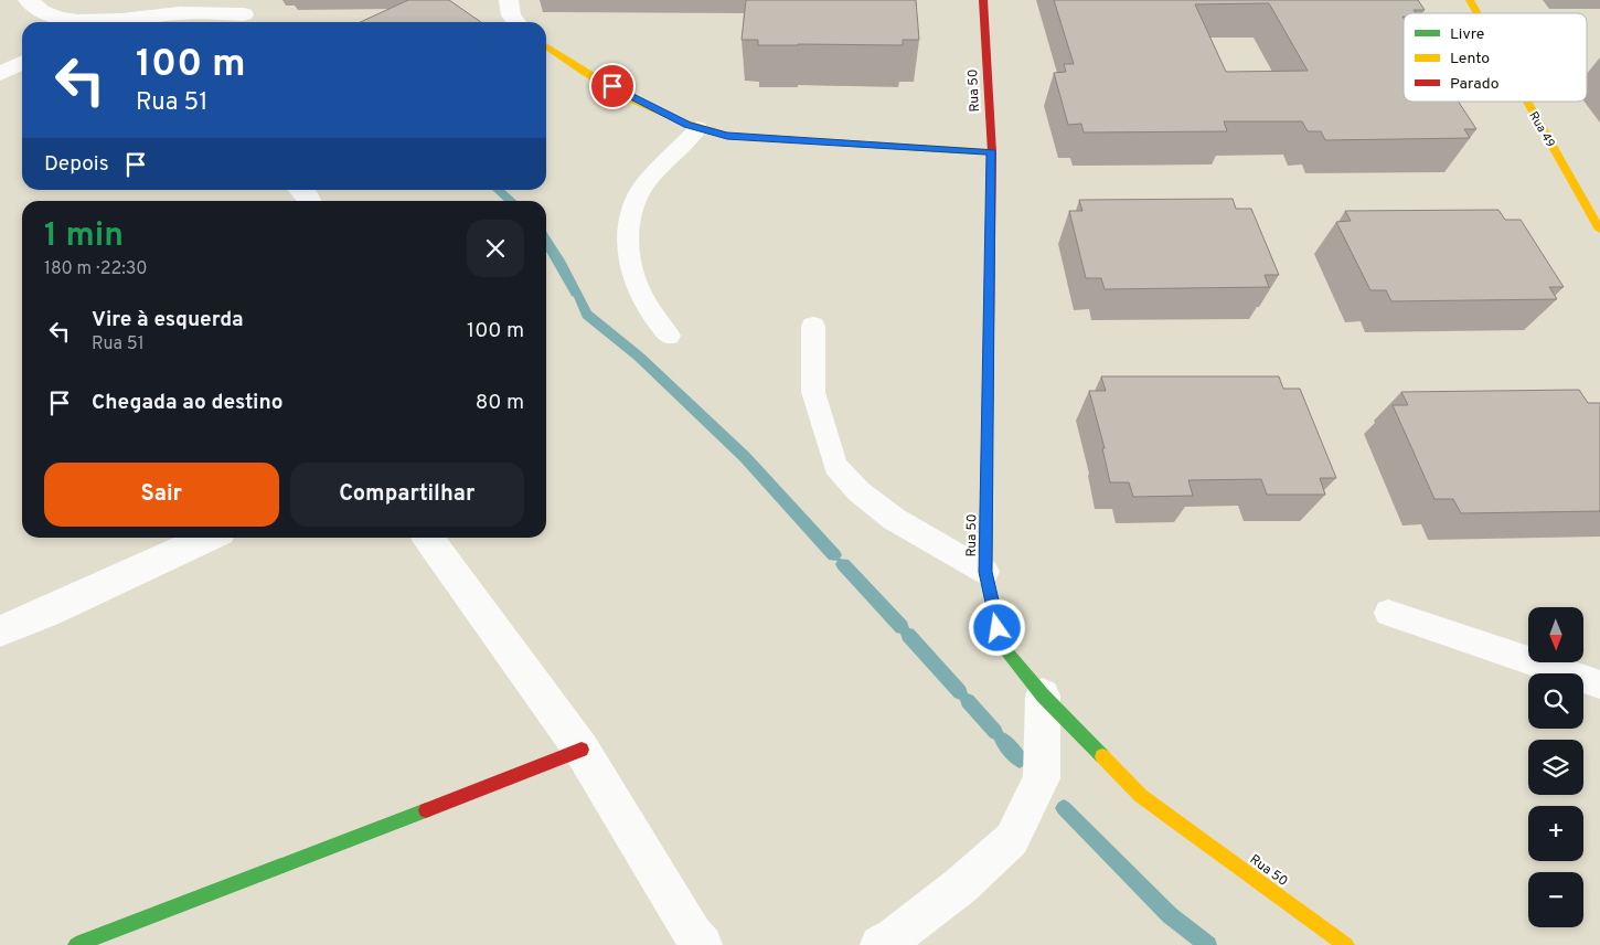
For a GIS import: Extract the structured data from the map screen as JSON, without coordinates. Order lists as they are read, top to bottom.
{
  "streets": {
    "street": ["Rua 50", "Rua 49"]
  },
  "legend": ["Livre", "Lento", "Parado"],
  "north": "bottom",
  "page": {
    "turn": ["100 m", "Rua 51"],
    "then": "Depois",
    "heading": ["1 min", "180 m · 22:30"],
    "list": [
      {
        "name": "Vire à esquerda",
        "note": "Rua 51",
        "value": "100 m"
      },
      {
        "name": "Chegada ao destino",
        "value": "80 m"
      }
    ],
    "buttons": ["Sair", "Compartilhar"],
    "map_buttons": ["+", "−"]
  }
}
